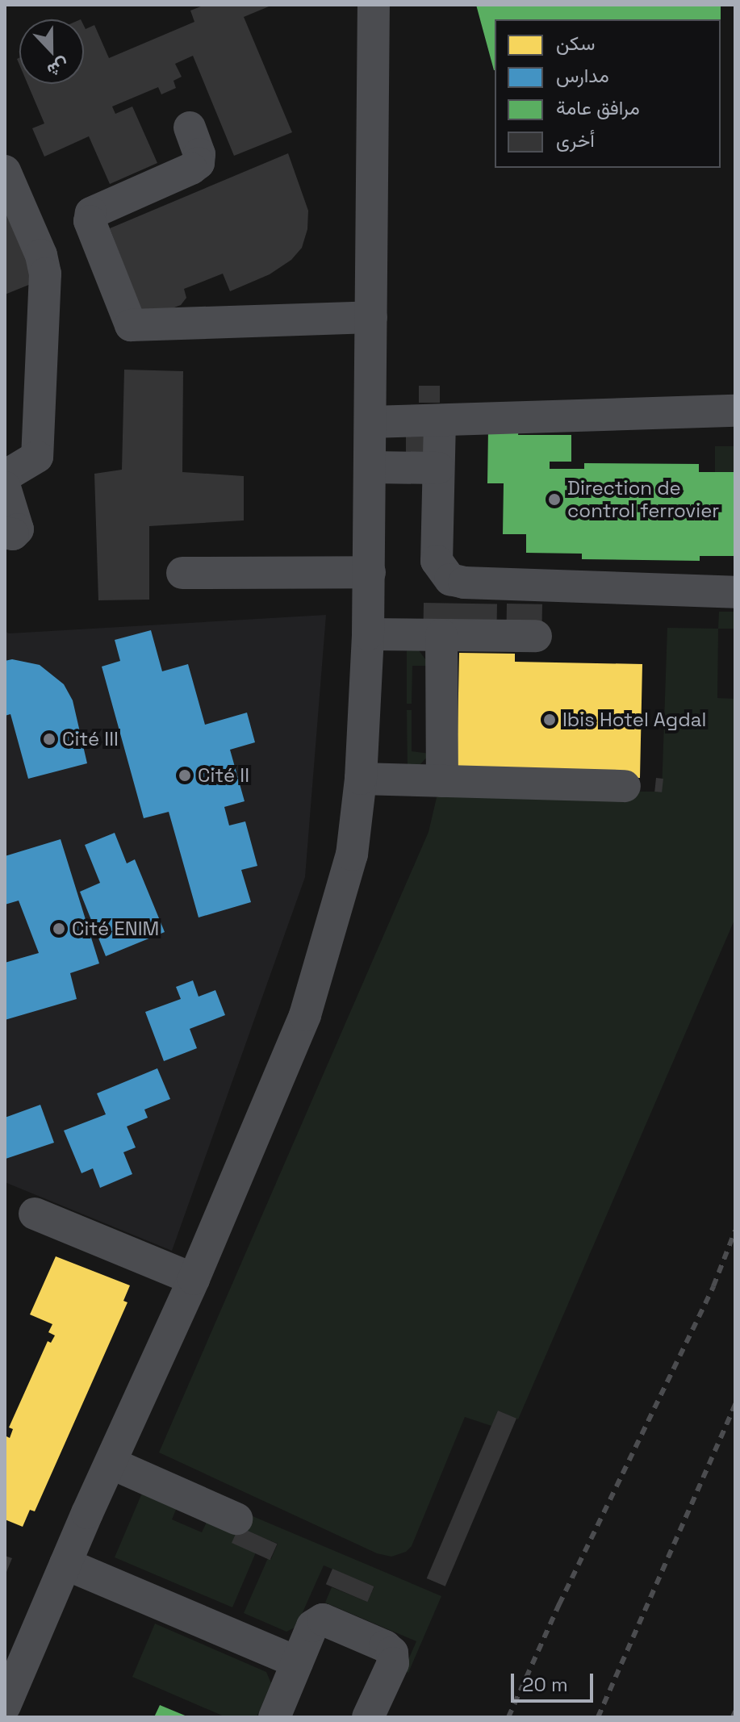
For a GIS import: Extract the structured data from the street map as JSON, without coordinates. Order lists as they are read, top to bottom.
{
  "places": [
    "Direction de control ferrovier",
    "Ibis Hotel Agdal",
    "Cité III",
    "Cité II",
    "Cité ENIM"
  ],
  "legend": [
    "سكن",
    "مدارس",
    "مرافق عامة",
    "أخرى"
  ],
  "scale_bar": "20 m",
  "north": "bottom"
}
